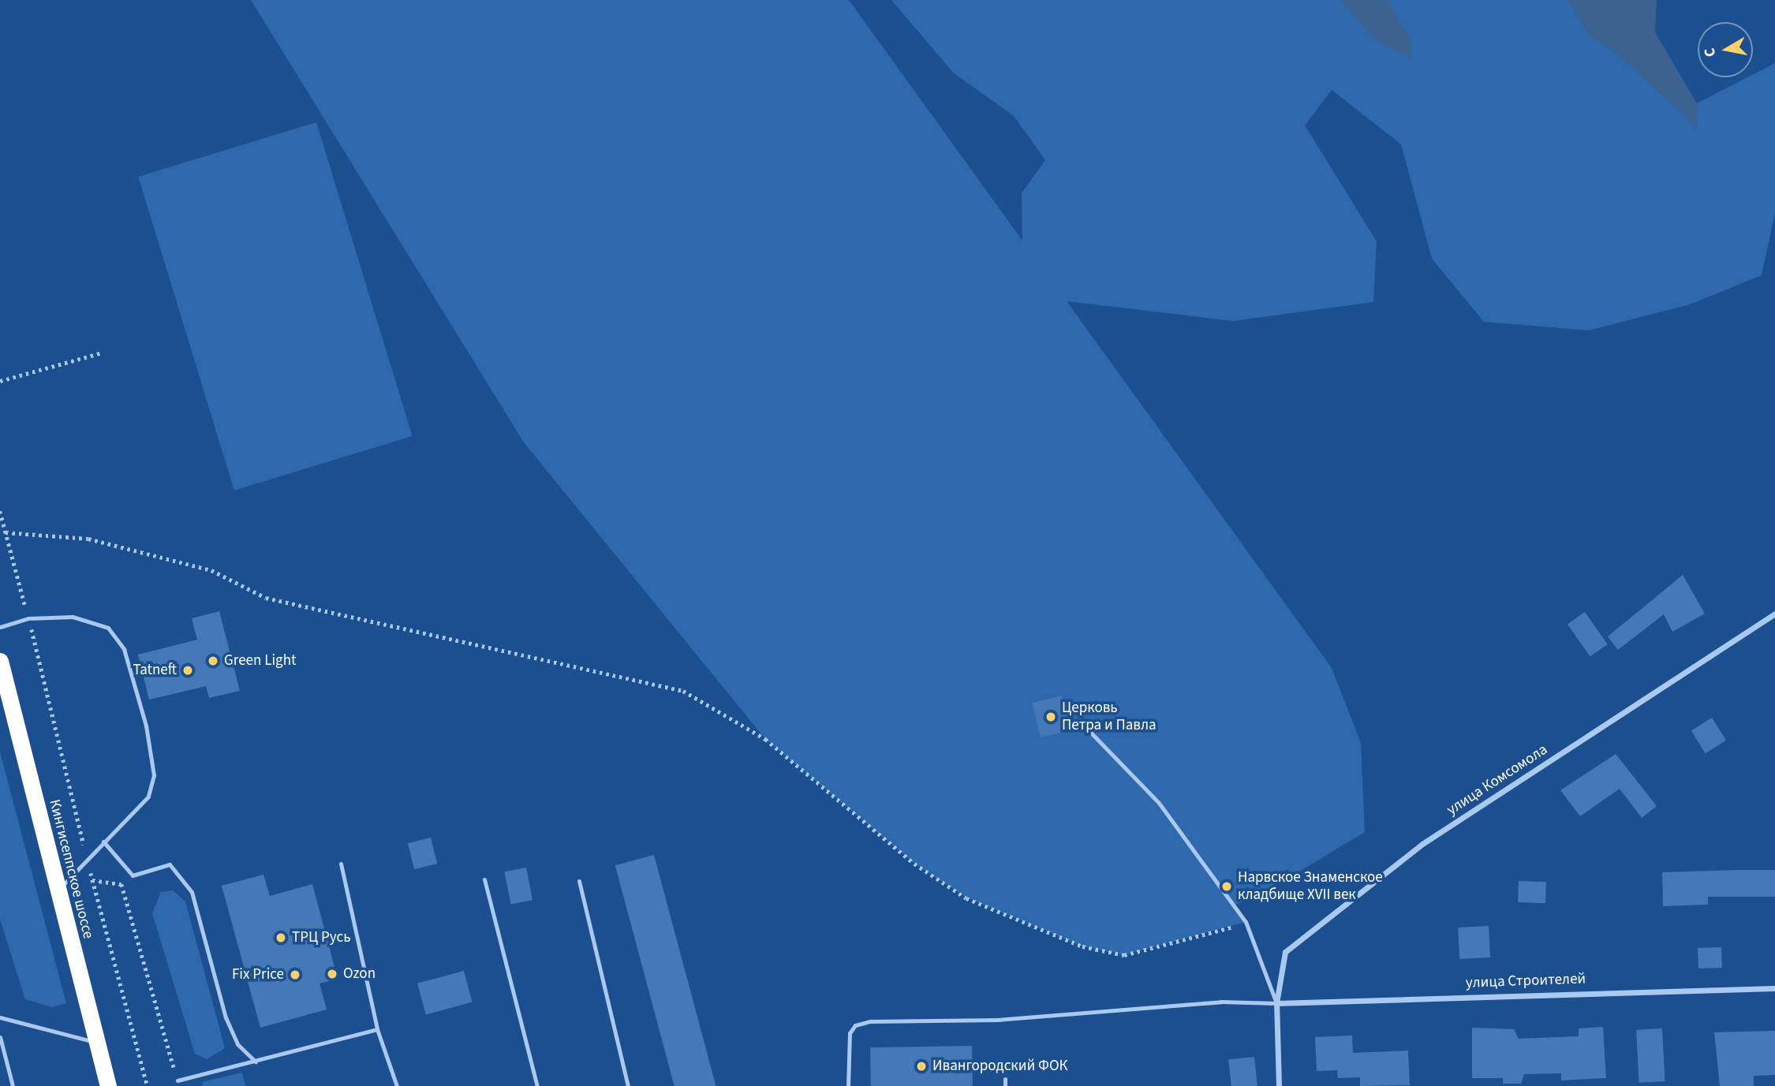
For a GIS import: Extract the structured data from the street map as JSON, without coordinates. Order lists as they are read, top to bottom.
{
  "streets": {
    "highway": ["Кингисеппское шоссе"],
    "street": ["улица Комсомола", "улица Строителей"]
  },
  "crossings": [
    ["улица Комсомола", "улица Строителей"]
  ],
  "places": [
    "Green Light",
    "Tatneft",
    "Церковь Петра и Павла",
    "Нарвское Знаменское кладбище XVII век",
    "ТРЦ Русь",
    "Ozon",
    "Fix Price",
    "Ивангородский ФОК"
  ],
  "north": "left"
}
